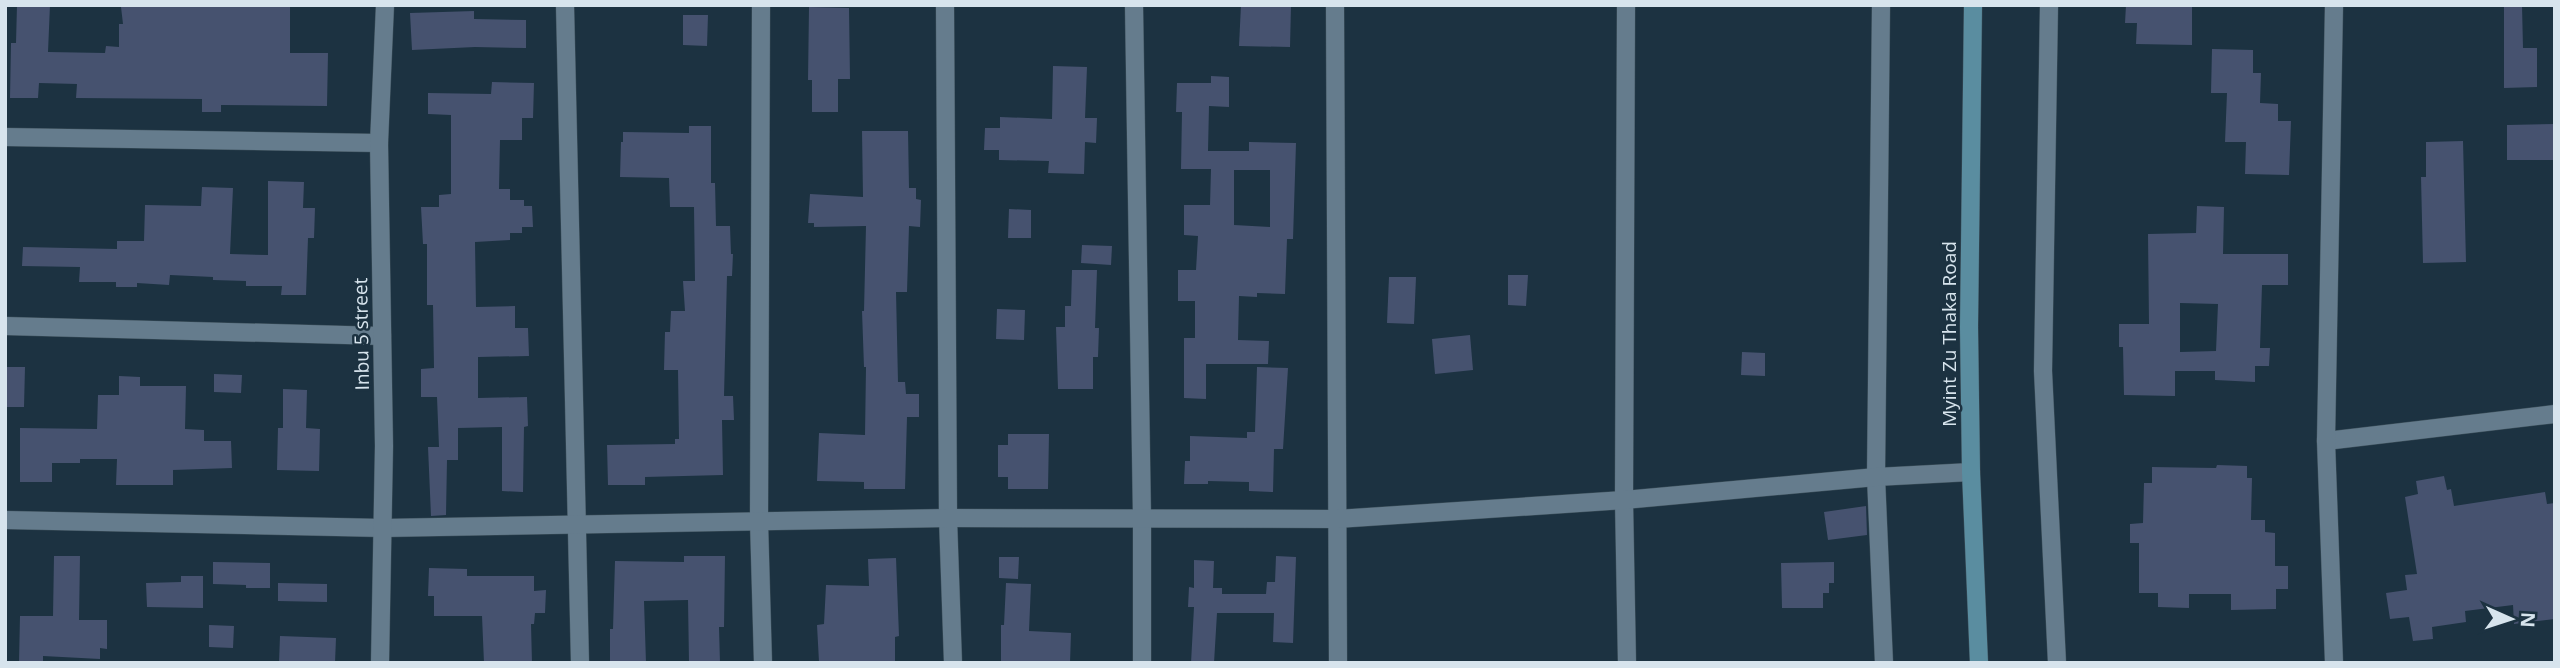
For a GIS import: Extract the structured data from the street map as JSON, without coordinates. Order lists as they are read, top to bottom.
{
  "streets": {
    "street": ["Inbu 5 street", "Myint Zu Thaka Road"]
  },
  "north": "right"
}
